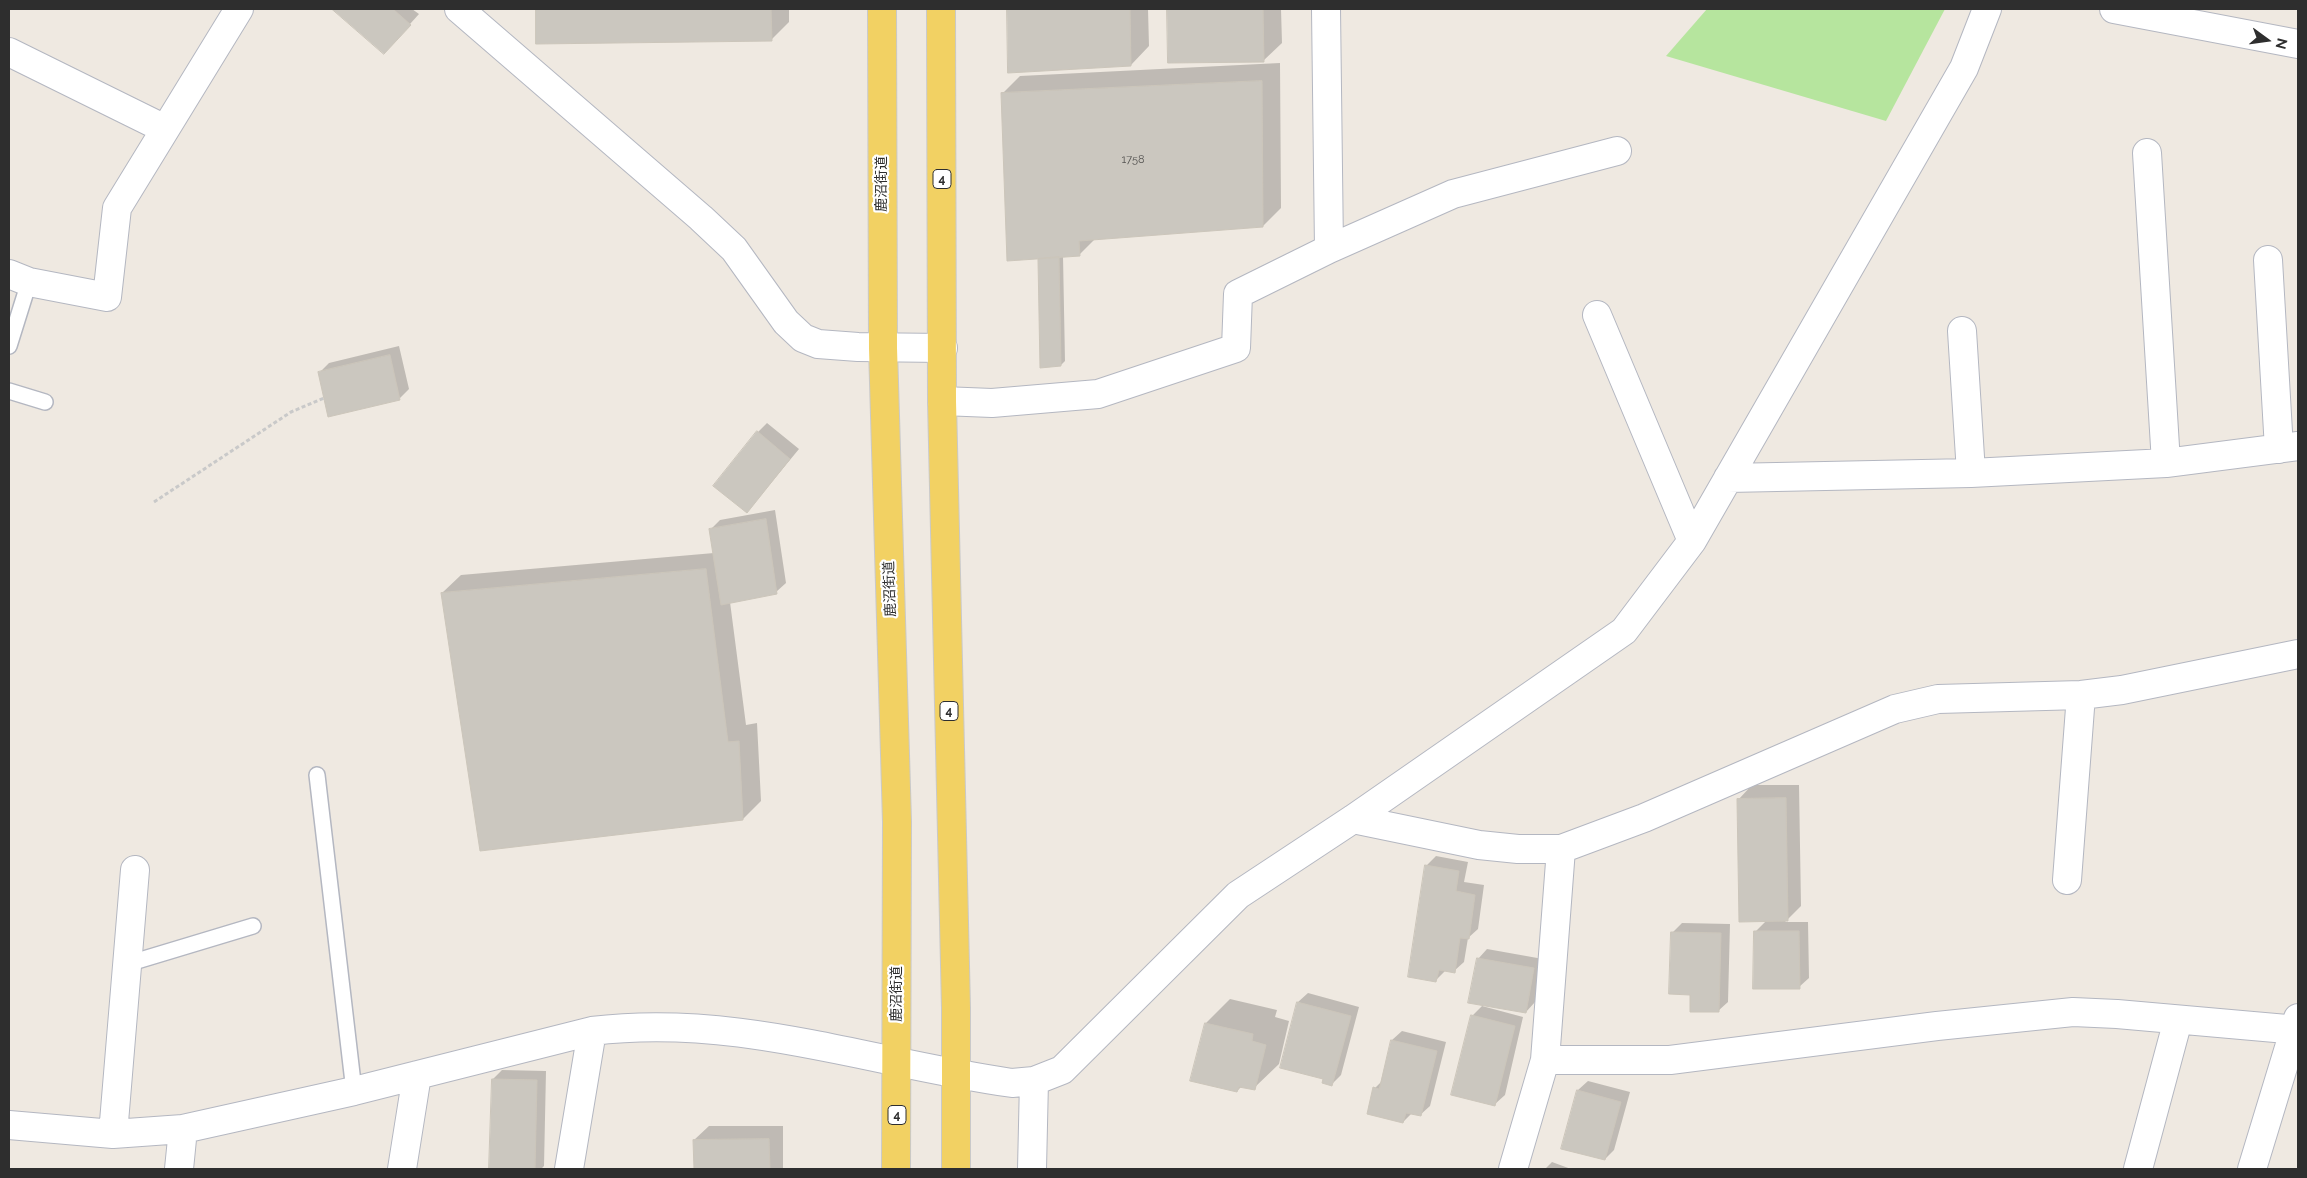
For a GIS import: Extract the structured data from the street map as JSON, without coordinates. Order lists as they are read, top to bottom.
{
  "streets": {
    "main road": ["4", "鹿沼街道"]
  },
  "house_numbers": ["1758"],
  "north": "right"
}
